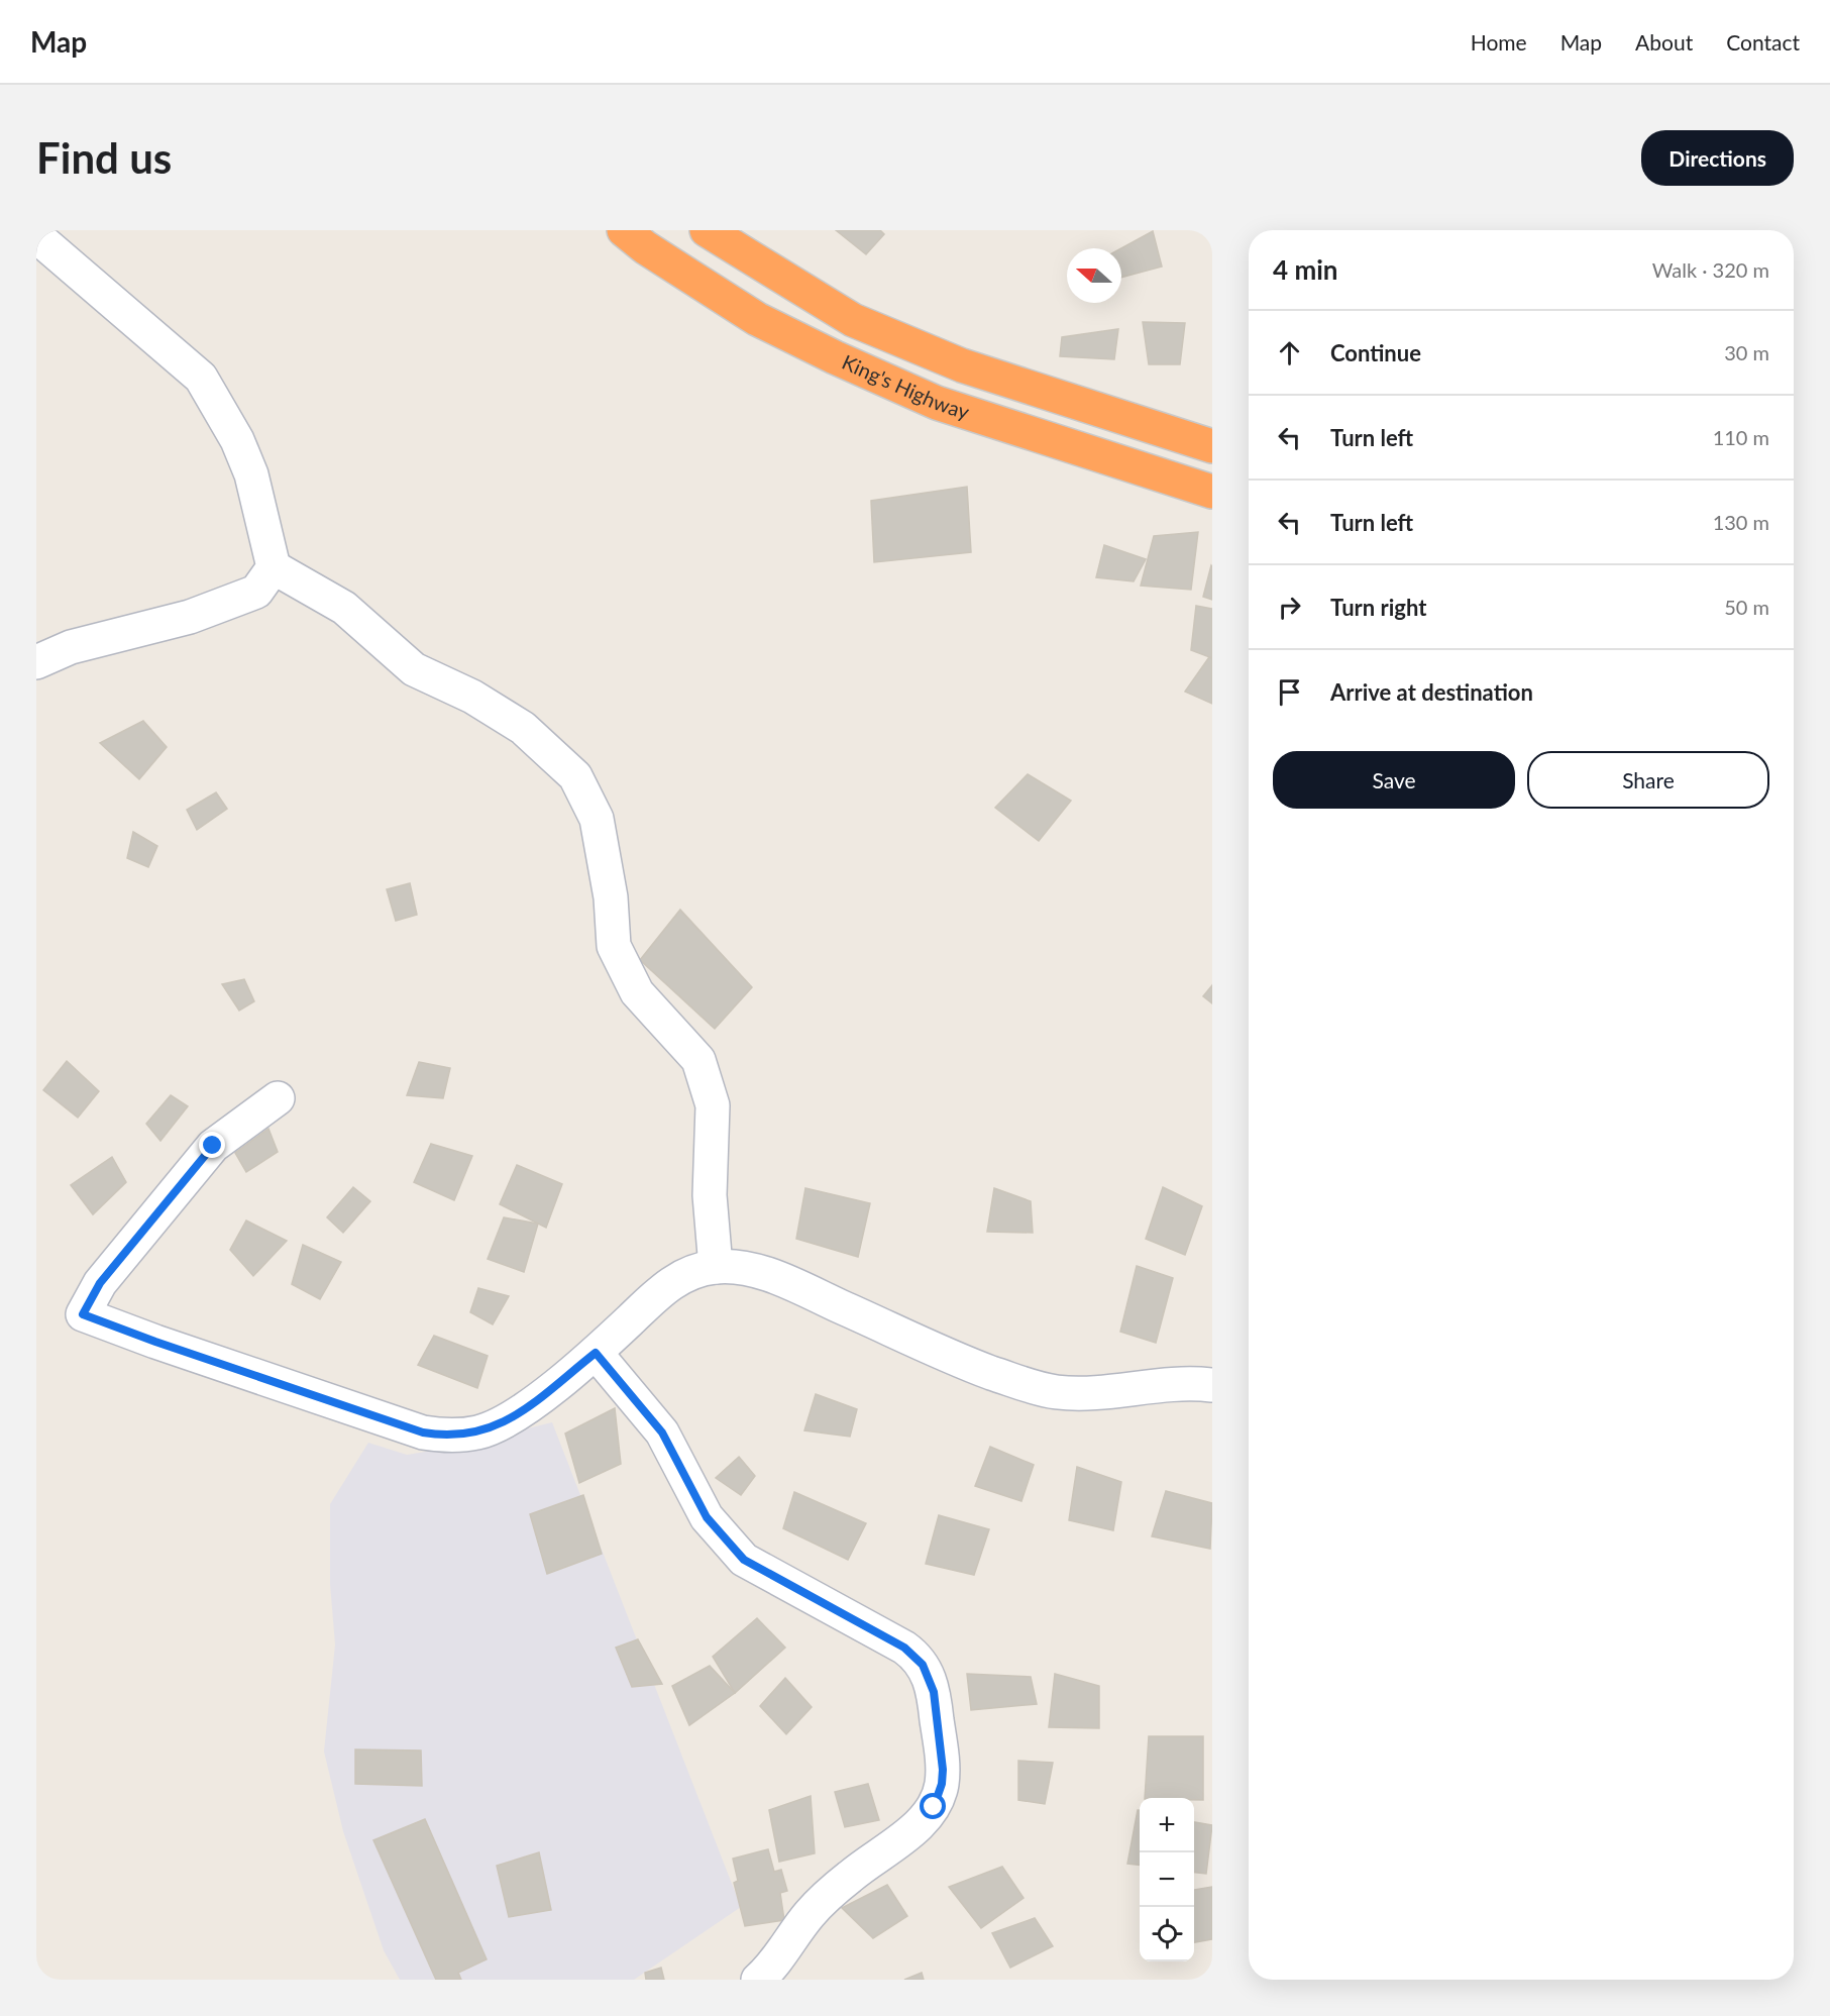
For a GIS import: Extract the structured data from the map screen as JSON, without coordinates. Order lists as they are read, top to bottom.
{
  "streets": {
    "highway": ["King's Highway"]
  },
  "north": "left",
  "page": {
    "header": "Map",
    "nav": [
      "Home",
      "Map",
      "About",
      "Contact"
    ],
    "buttons": [
      "Directions",
      ["Save", "Share"]
    ],
    "title": "Find us",
    "heading": ["4 min", "Walk · 320 m"],
    "list": [
      ["Continue", "30 m"],
      ["Turn left", "110 m"],
      ["Turn left", "130 m"],
      ["Turn right", "50 m"],
      "Arrive at destination"
    ],
    "map_buttons": ["+", "−"]
  }
}
